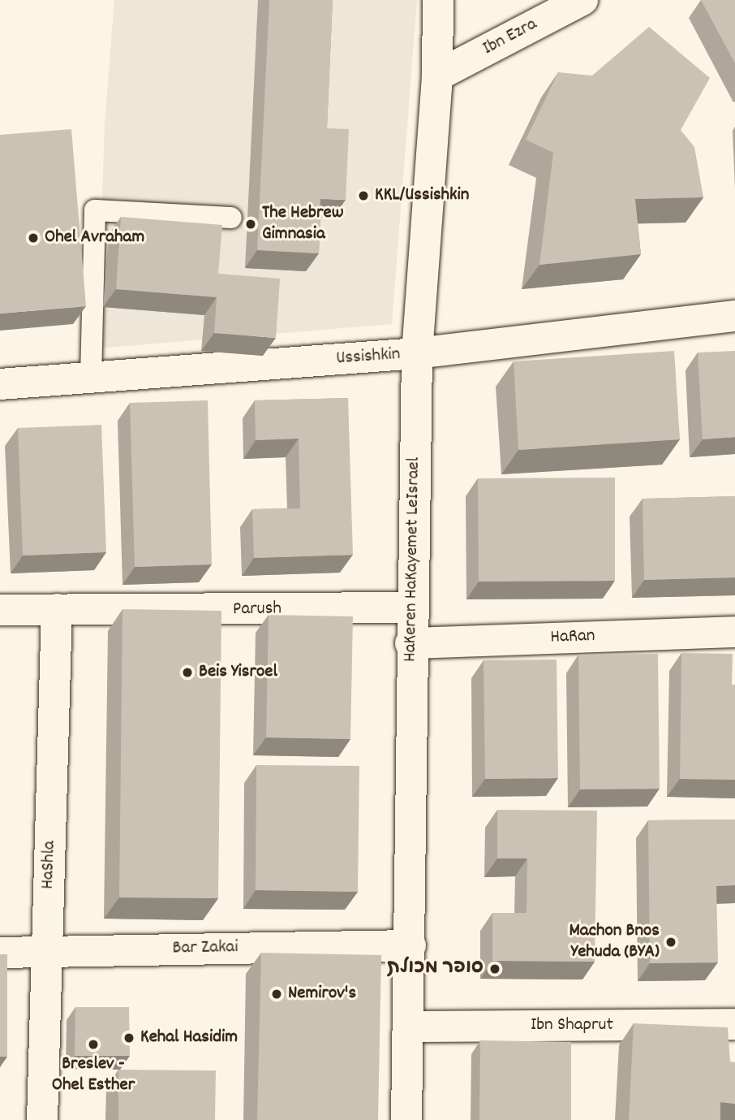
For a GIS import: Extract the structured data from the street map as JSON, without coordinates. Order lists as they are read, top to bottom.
{
  "streets": {
    "street": [
      "Ibn Ezra",
      "Ussishkin",
      "HaKeren HaKayemet LeIsrael",
      "Parush",
      "HaRan",
      "HaShla",
      "Bar Zakai",
      "Ibn Shaprut"
    ]
  },
  "crossings": [
    ["Ibn Ezra", "HaKeren HaKayemet LeIsrael"],
    ["Ussishkin", "HaKeren HaKayemet LeIsrael"],
    ["HaKeren HaKayemet LeIsrael", "Parush"],
    ["HaKeren HaKayemet LeIsrael", "HaRan"],
    ["HaKeren HaKayemet LeIsrael", "Bar Zakai"],
    ["HaKeren HaKayemet LeIsrael", "Ibn Shaprut"],
    ["Parush", "HaShla"],
    ["HaShla", "Bar Zakai"]
  ],
  "places": [
    "KKL/Ussishkin",
    "The Hebrew Gimnasia",
    "Ohel Avraham",
    "Beis Yisroel",
    "Machon Bnos Yehuda (BYA)",
    "סופר מכולת",
    "Nemirov's",
    "Kehal Hasidim",
    "Breslev - Ohel Esther"
  ]
}
